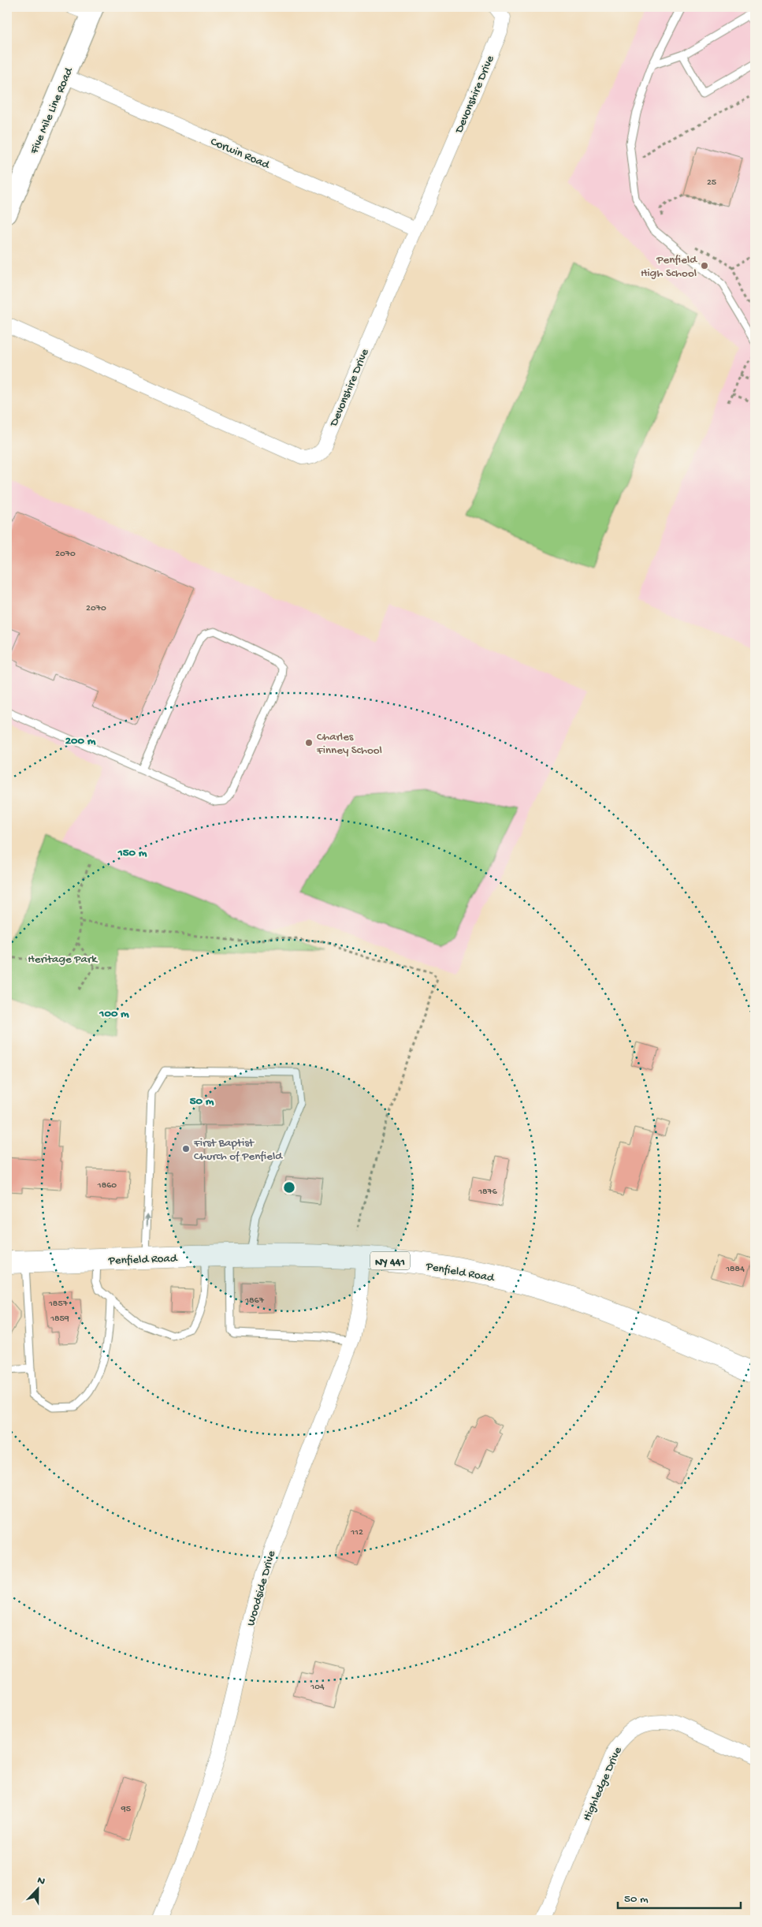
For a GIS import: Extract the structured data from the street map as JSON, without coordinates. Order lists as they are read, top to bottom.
{
  "streets": {
    "main road": ["Five Mile Line Road", "Penfield Road", "NY 441"],
    "street": [
      "Devonshire Drive",
      "Corwin Road",
      "Woodside Drive",
      "Highledge Drive"
    ]
  },
  "crossings": [
    ["Devonshire Drive", "Corwin Road"],
    ["Five Mile Line Road", "Corwin Road"],
    ["Penfield Road", "Woodside Drive"]
  ],
  "parks": ["Heritage Park"],
  "places": ["Penfield High School", "Charles Finney School", "First Baptist Church of Penfield"],
  "house_numbers": [
    "25",
    "2070",
    "2070",
    "1860",
    "1876",
    "1884",
    "1867",
    "1857",
    "1859",
    "112",
    "104",
    "95"
  ],
  "scale_bar": "50 m",
  "north": "top",
  "rings": [
    "200 m",
    "150 m",
    "100 m",
    "50 m"
  ]
}
